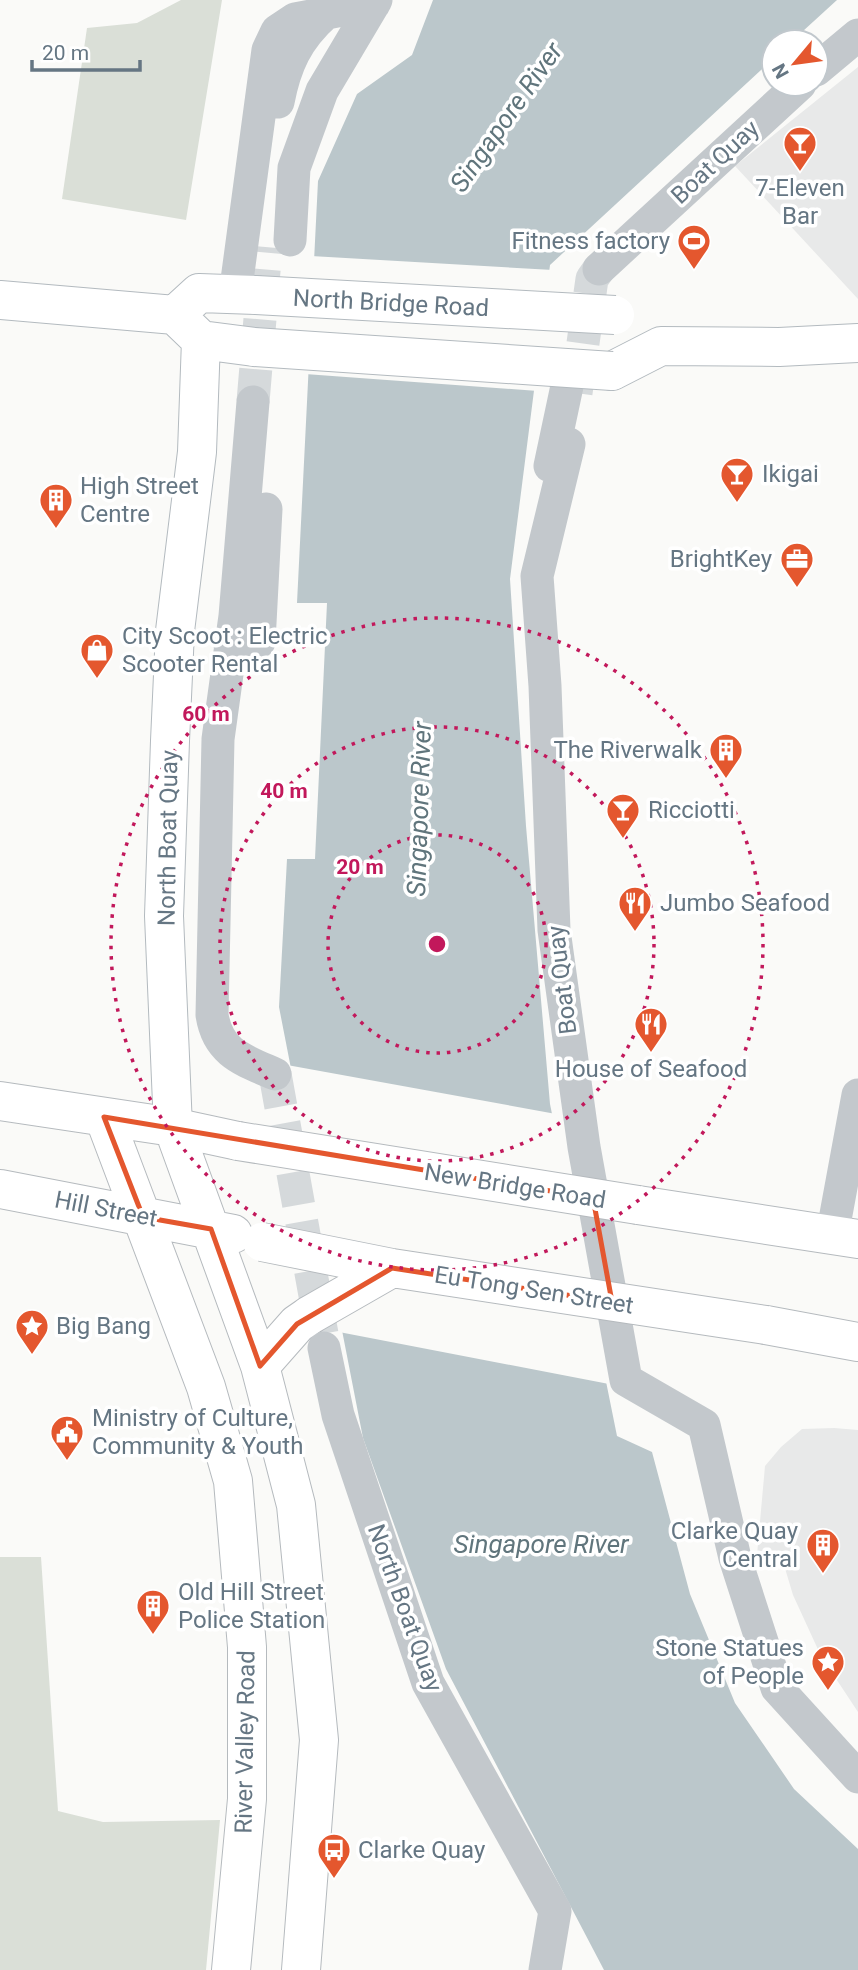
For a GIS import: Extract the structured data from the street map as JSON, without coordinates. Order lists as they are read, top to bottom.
{
  "streets": {
    "main road": [
      "North Bridge Road",
      "North Boat Quay",
      "New Bridge Road",
      "Hill Street",
      "Eu Tong Sen Street",
      "River Valley Road"
    ],
    "street": ["Boat Quay"]
  },
  "crossings": [
    ["North Bridge Road", "North Boat Quay"],
    ["North Boat Quay", "New Bridge Road"],
    ["Hill Street", "Eu Tong Sen Street"],
    ["Hill Street", "River Valley Road"]
  ],
  "water": ["Singapore River"],
  "places": {
    "bar": ["7-Eleven Bar", "Ikigai", "Ricciotti"],
    "sports": ["Fitness factory"],
    "building": [
      "High Street Centre",
      "The Riverwalk",
      "Clarke Quay Central",
      "Old Hill Street Police Station"
    ],
    "office": ["BrightKey"],
    "shop": ["City Scoot : Electric Scooter Rental"],
    "restaurant": ["Jumbo Seafood", "House of Seafood"],
    "place": ["Big Bang", "Stone Statues of People"],
    "public building": ["Ministry of Culture, Community & Youth"],
    "bus stop": ["Clarke Quay"]
  },
  "scale_bar": "20 m",
  "north": "bottom left",
  "rings": ["60 m", "40 m", "20 m"]
}
